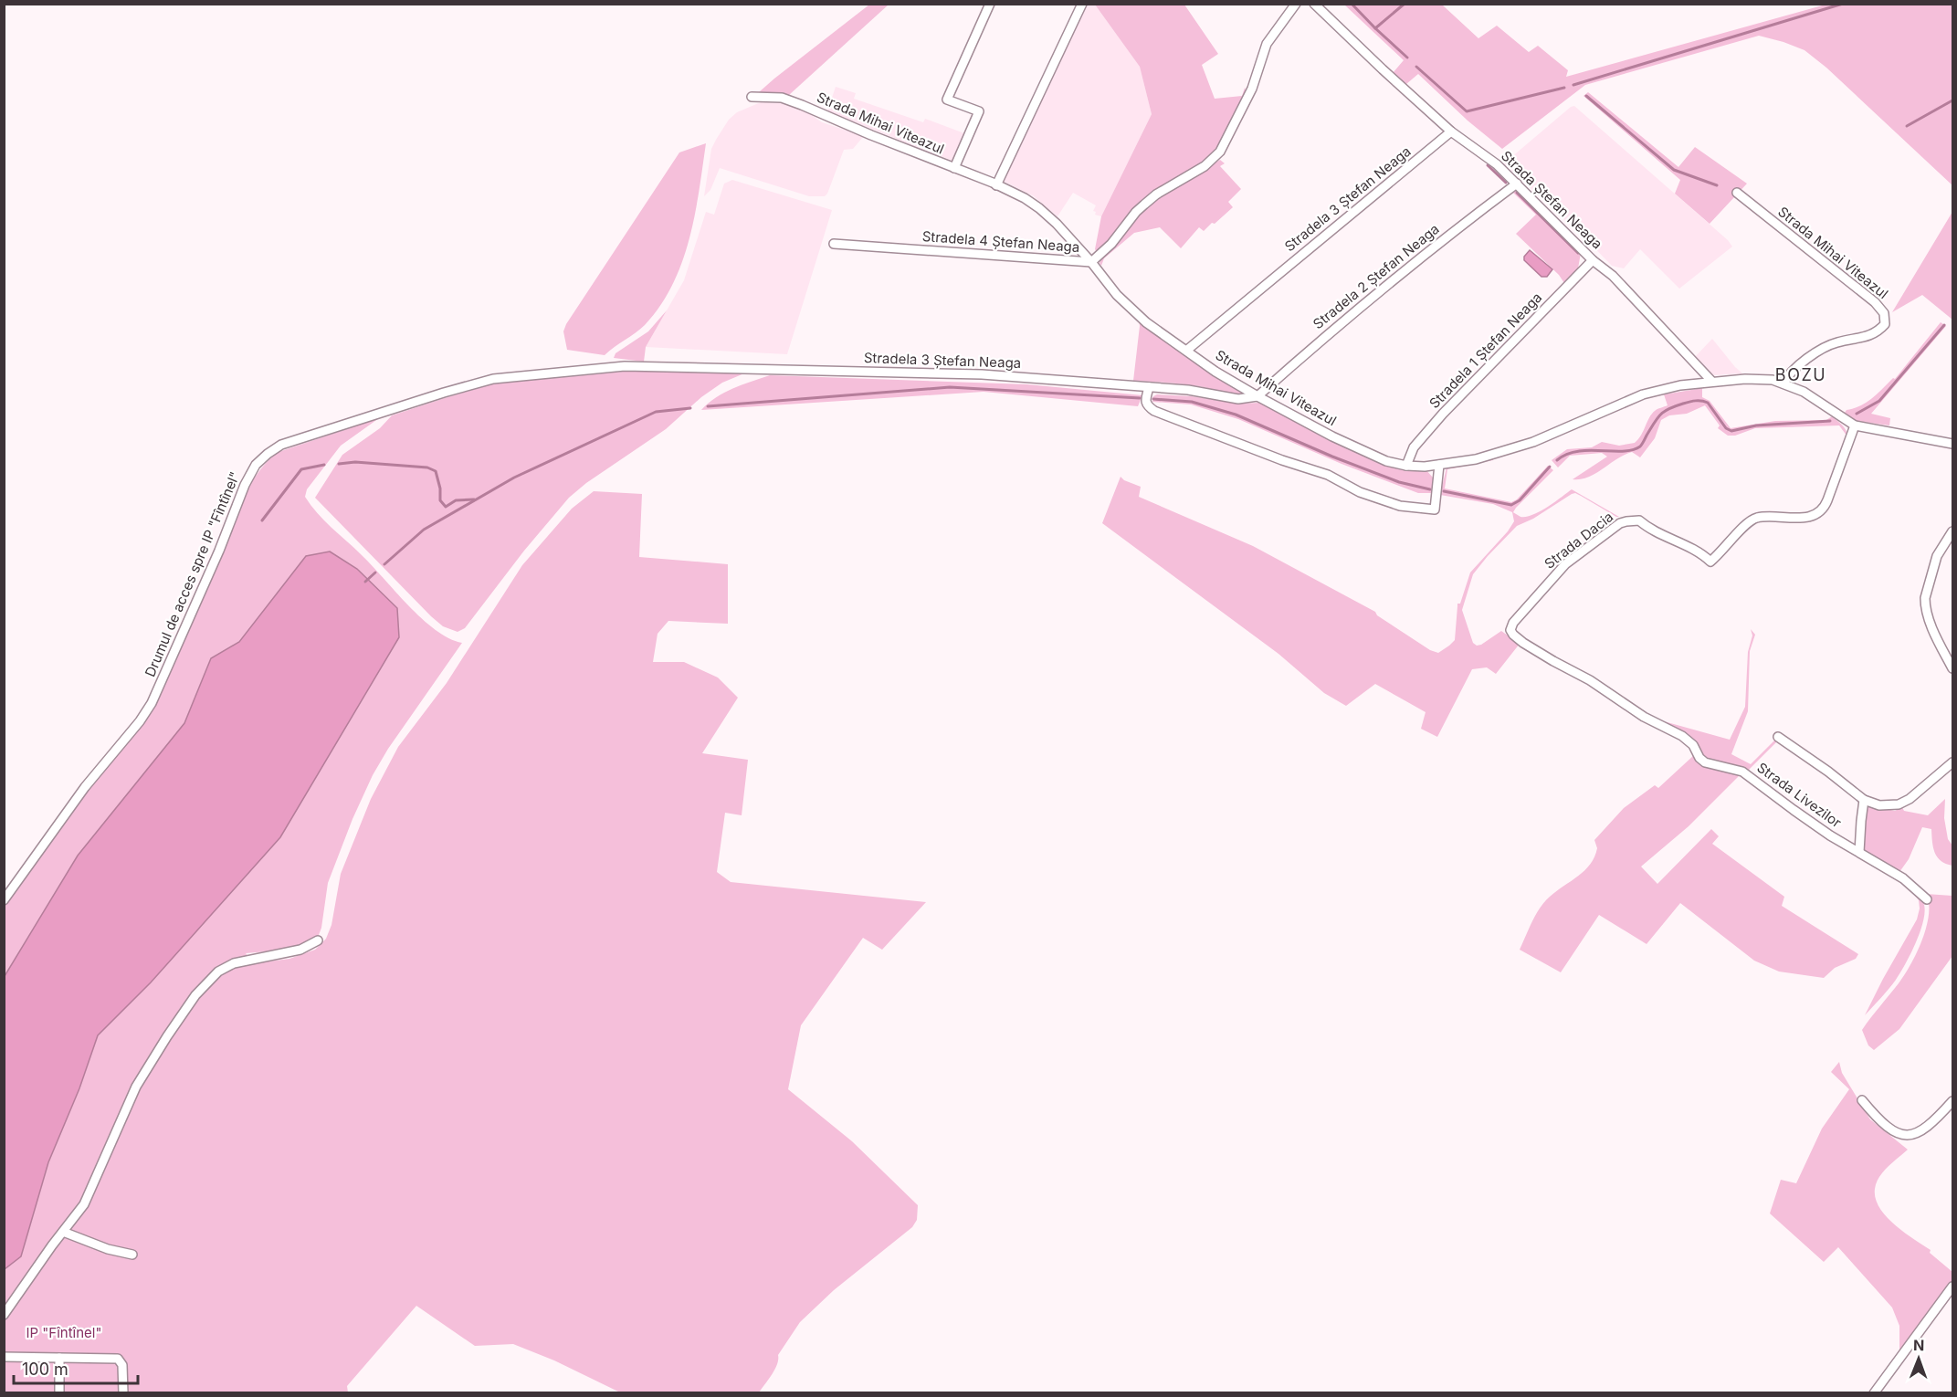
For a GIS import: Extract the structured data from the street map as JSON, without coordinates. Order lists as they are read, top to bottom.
{
  "streets": {
    "street": [
      "Strada Mihai Viteazul",
      "Stradela 3 Ștefan Neaga",
      "Strada Ștefan Neaga",
      "Stradela 4 Ștefan Neaga",
      "Stradela 2 Ștefan Neaga",
      "Stradela 1 Ștefan Neaga",
      "Strada Dacia",
      "Drumul de acces spre IP \"Fîntînel\"",
      "Strada Livezilor"
    ]
  },
  "crossings": [
    ["Strada Mihai Viteazul", "Stradela 3 Ștefan Neaga"],
    ["Strada Mihai Viteazul", "Strada Ștefan Neaga"],
    ["Strada Mihai Viteazul", "Stradela 4 Ștefan Neaga"],
    ["Strada Mihai Viteazul", "Stradela 2 Ștefan Neaga"],
    ["Strada Mihai Viteazul", "Stradela 1 Ștefan Neaga"],
    ["Strada Mihai Viteazul", "Strada Dacia"],
    ["Stradela 3 Ștefan Neaga", "Strada Ștefan Neaga"],
    ["Stradela 3 Ștefan Neaga", "Stradela 2 Ștefan Neaga"],
    ["Stradela 3 Ștefan Neaga", "Drumul de acces spre IP \"Fîntînel\""],
    ["Strada Ștefan Neaga", "Stradela 2 Ștefan Neaga"],
    ["Strada Ștefan Neaga", "Stradela 1 Ștefan Neaga"],
    ["Strada Dacia", "Strada Livezilor"]
  ],
  "districts": ["BOZU"],
  "parks": ["IP \"Fîntînel\""],
  "scale_bar": "100 m",
  "north": "top"
}
